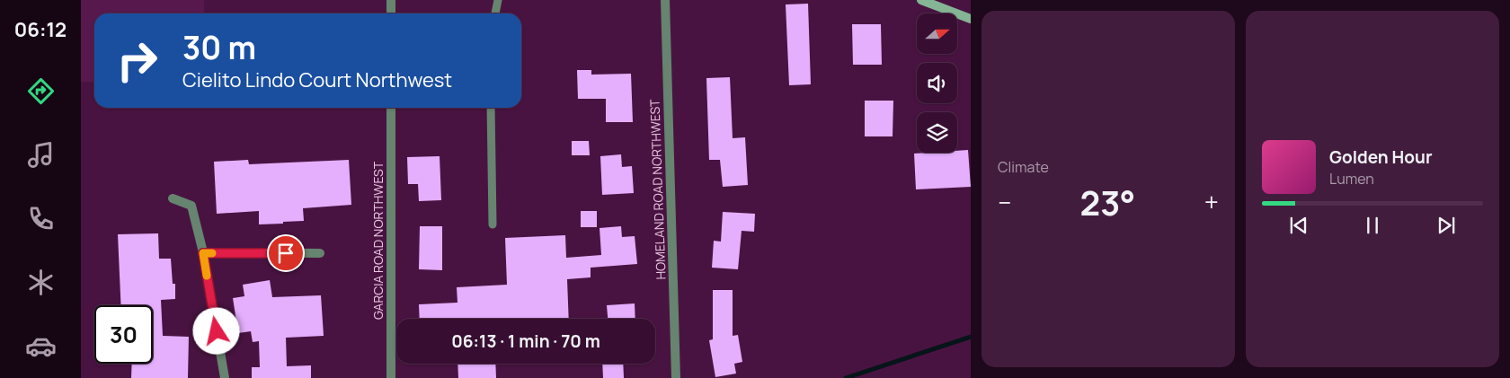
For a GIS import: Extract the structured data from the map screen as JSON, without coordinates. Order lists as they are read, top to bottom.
{
  "streets": {
    "street": ["HOMELAND ROAD NORTHWEST", "GARCIA ROAD NORTHWEST"]
  },
  "north": "right",
  "page": {
    "tabs": "06:12",
    "tile": "Climate",
    "turn": ["30 m", "Cielito Lindo Court Northwest"],
    "song": ["Golden Hour", "Lumen"],
    "heat": ["−", "23°", "+"],
    "limit": "30",
    "trip": "06:13 · 1 min · 70 m"
  }
}
